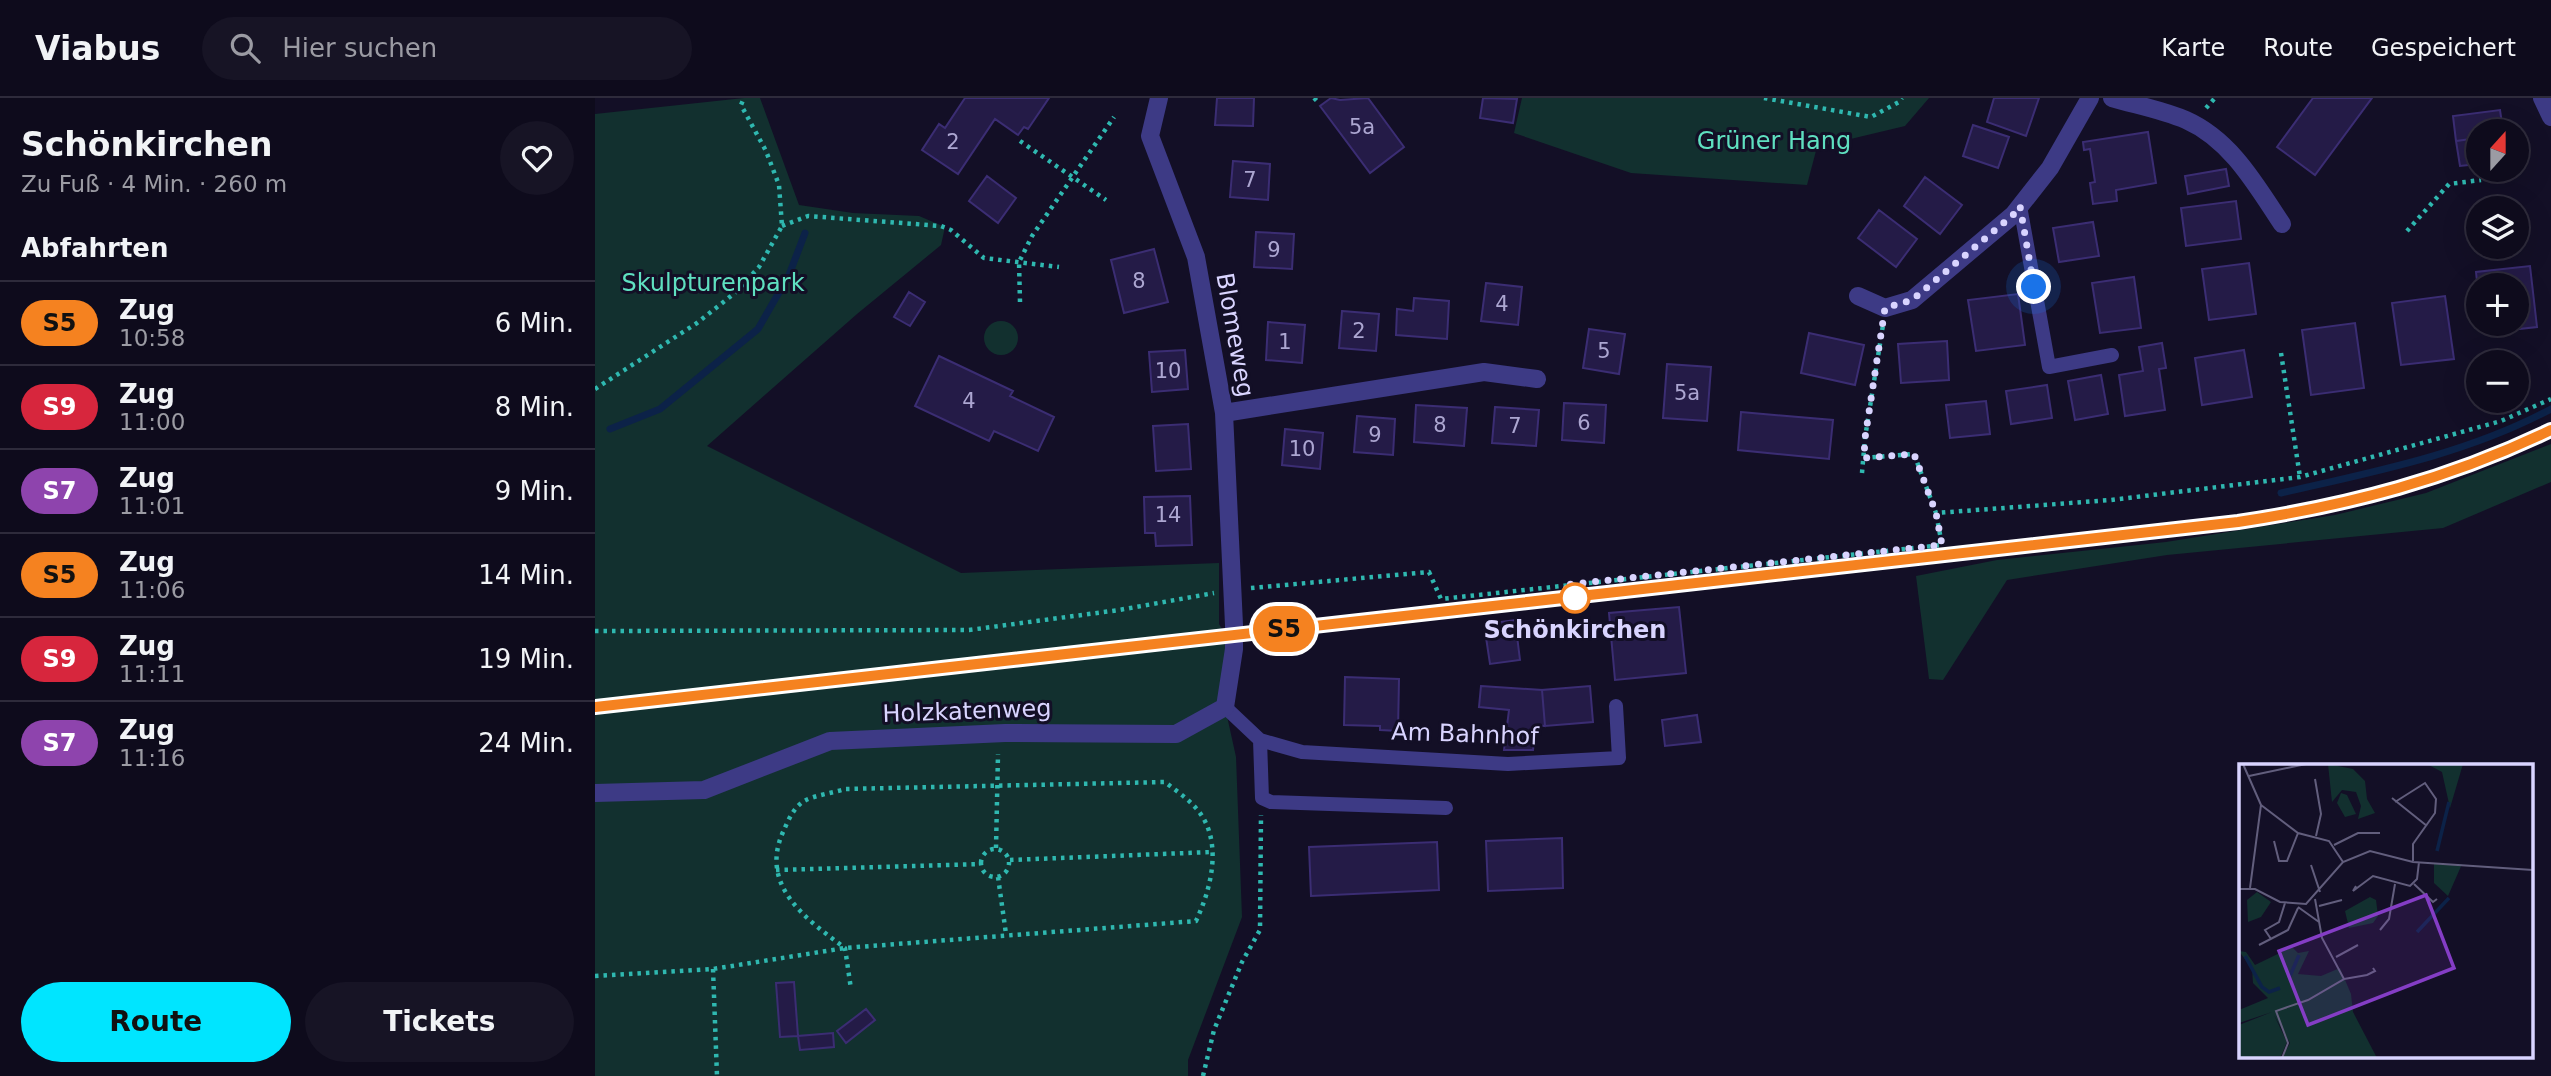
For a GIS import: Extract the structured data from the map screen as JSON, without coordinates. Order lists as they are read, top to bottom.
{
  "streets": {
    "street": ["Blomeweg", "Holzkatenweg"],
    "lane": ["Am Bahnhof"]
  },
  "crossings": [
    ["Holzkatenweg", "Am Bahnhof"]
  ],
  "parks": ["Grüner Hang", "Skulpturenpark"],
  "places": ["Schönkirchen"],
  "house_numbers": [
    "5a",
    "2",
    "7",
    "9",
    "8",
    "4",
    "2",
    "1",
    "5",
    "10",
    "5a",
    "4",
    "6",
    "8",
    "7",
    "9",
    "10",
    "14"
  ],
  "north": "top",
  "page": {
    "header": "Viabus",
    "search": "Hier suchen",
    "nav": ["Karte", "Route", "Gespeichert"],
    "heading": [
      ["Schönkirchen", "Zu Fuß · 4 Min. · 260 m"],
      "Abfahrten"
    ],
    "on_map": "S5",
    "map_buttons": ["+", "−"],
    "list": [
      {
        "mark": "S5",
        "name": "Zug",
        "note": "10:58",
        "value": "6 Min."
      },
      {
        "mark": "S9",
        "name": "Zug",
        "note": "11:00",
        "value": "8 Min."
      },
      {
        "mark": "S7",
        "name": "Zug",
        "note": "11:01",
        "value": "9 Min."
      },
      {
        "mark": "S5",
        "name": "Zug",
        "note": "11:06",
        "value": "14 Min."
      },
      {
        "mark": "S9",
        "name": "Zug",
        "note": "11:11",
        "value": "19 Min."
      },
      {
        "mark": "S7",
        "name": "Zug",
        "note": "11:16",
        "value": "24 Min."
      }
    ],
    "buttons": ["Route", "Tickets"]
  }
}
